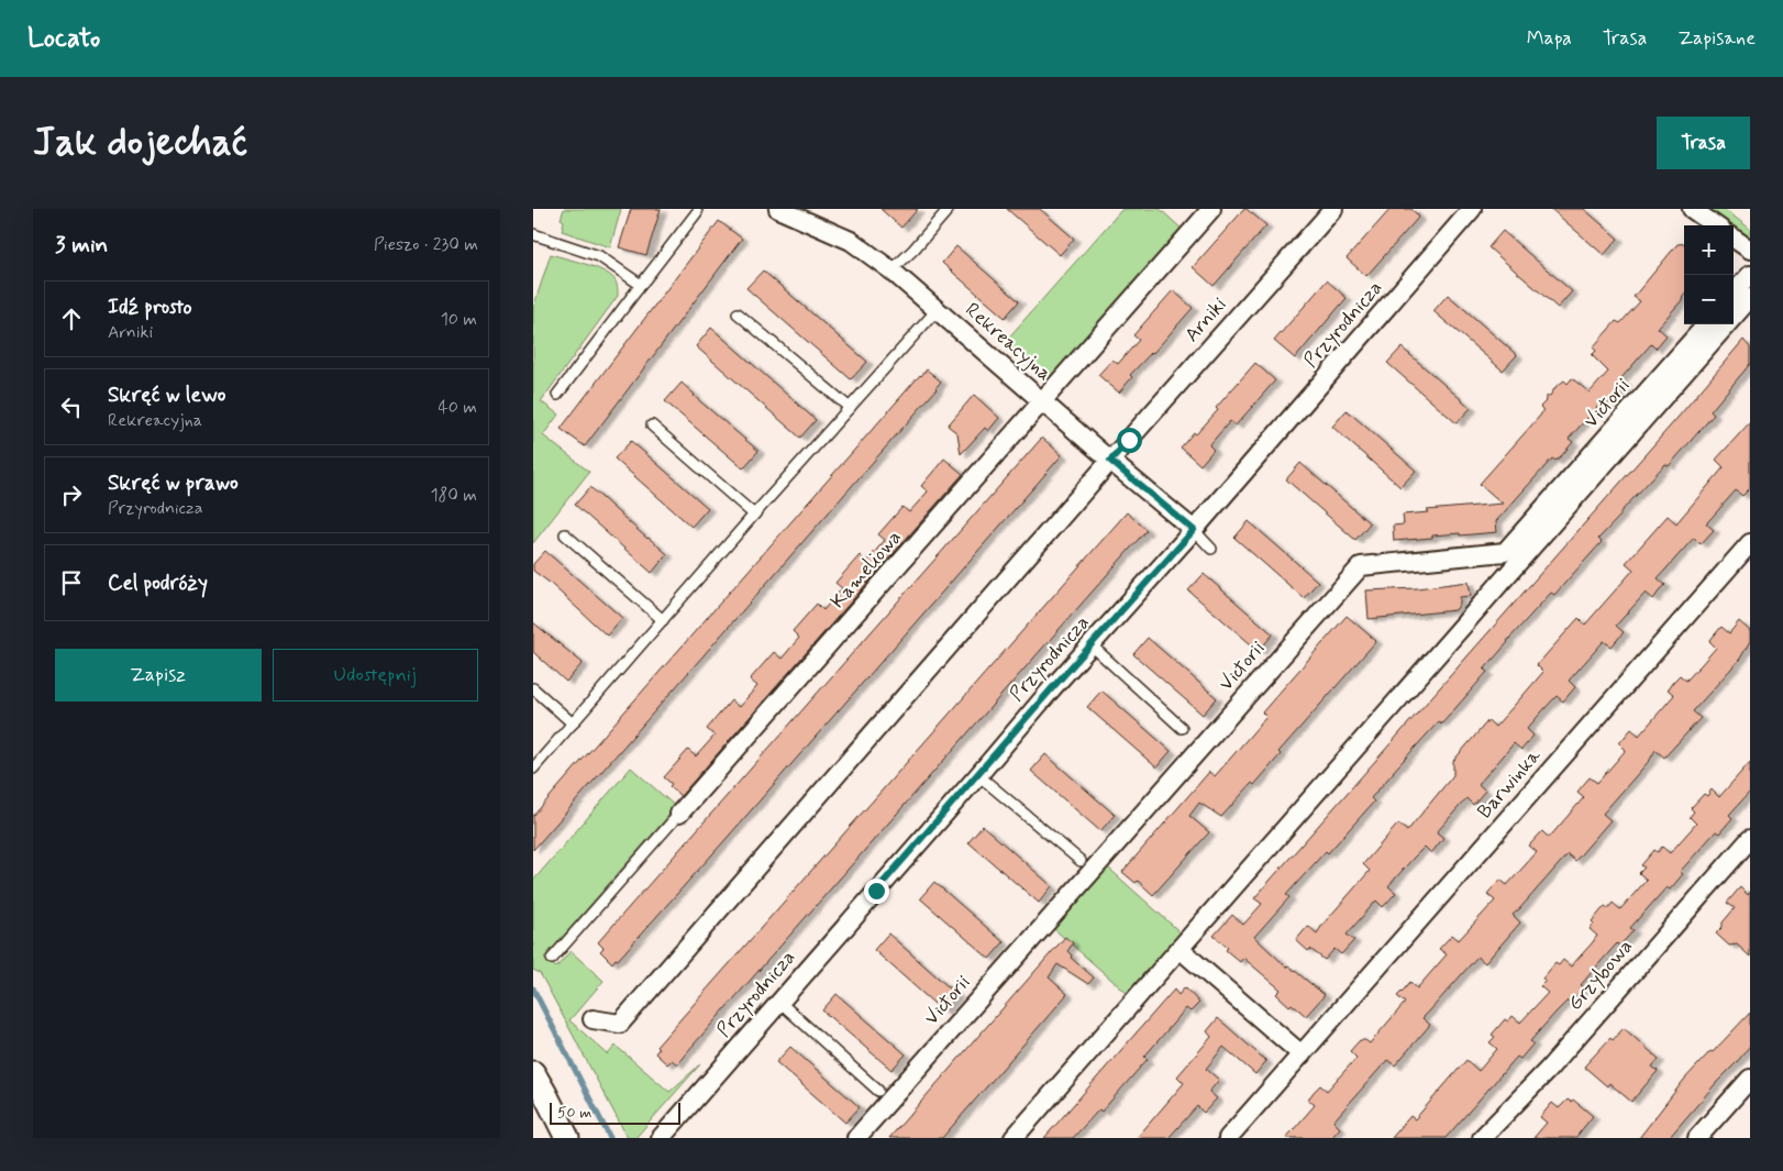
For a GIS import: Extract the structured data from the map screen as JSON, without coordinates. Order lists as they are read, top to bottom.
{
  "streets": {
    "street": [
      "Arniki",
      "Przyrodnicza",
      "Rekreacyjna",
      "Victorii",
      "Kameliowa",
      "Barwinka",
      "Grzybowa"
    ]
  },
  "crossings": [
    ["Arniki", "Rekreacyjna"],
    ["Przyrodnicza", "Rekreacyjna"],
    ["Rekreacyjna", "Kameliowa"]
  ],
  "scale_bar": "50 m",
  "page": {
    "header": "Locato",
    "nav": ["Mapa", "Trasa", "Zapisane"],
    "buttons": [
      "Trasa",
      ["Zapisz", "Udostępnij"]
    ],
    "title": "Jak dojechać",
    "heading": ["3 min", "Pieszo · 230 m"],
    "map_buttons": ["+", "−"],
    "list": [
      ["Idź prosto", "Arniki", "10 m"],
      ["Skręć w lewo", "Rekreacyjna", "40 m"],
      ["Skręć w prawo", "Przyrodnicza", "180 m"],
      "Cel podróży"
    ],
    "scale": "50 m"
  }
}
